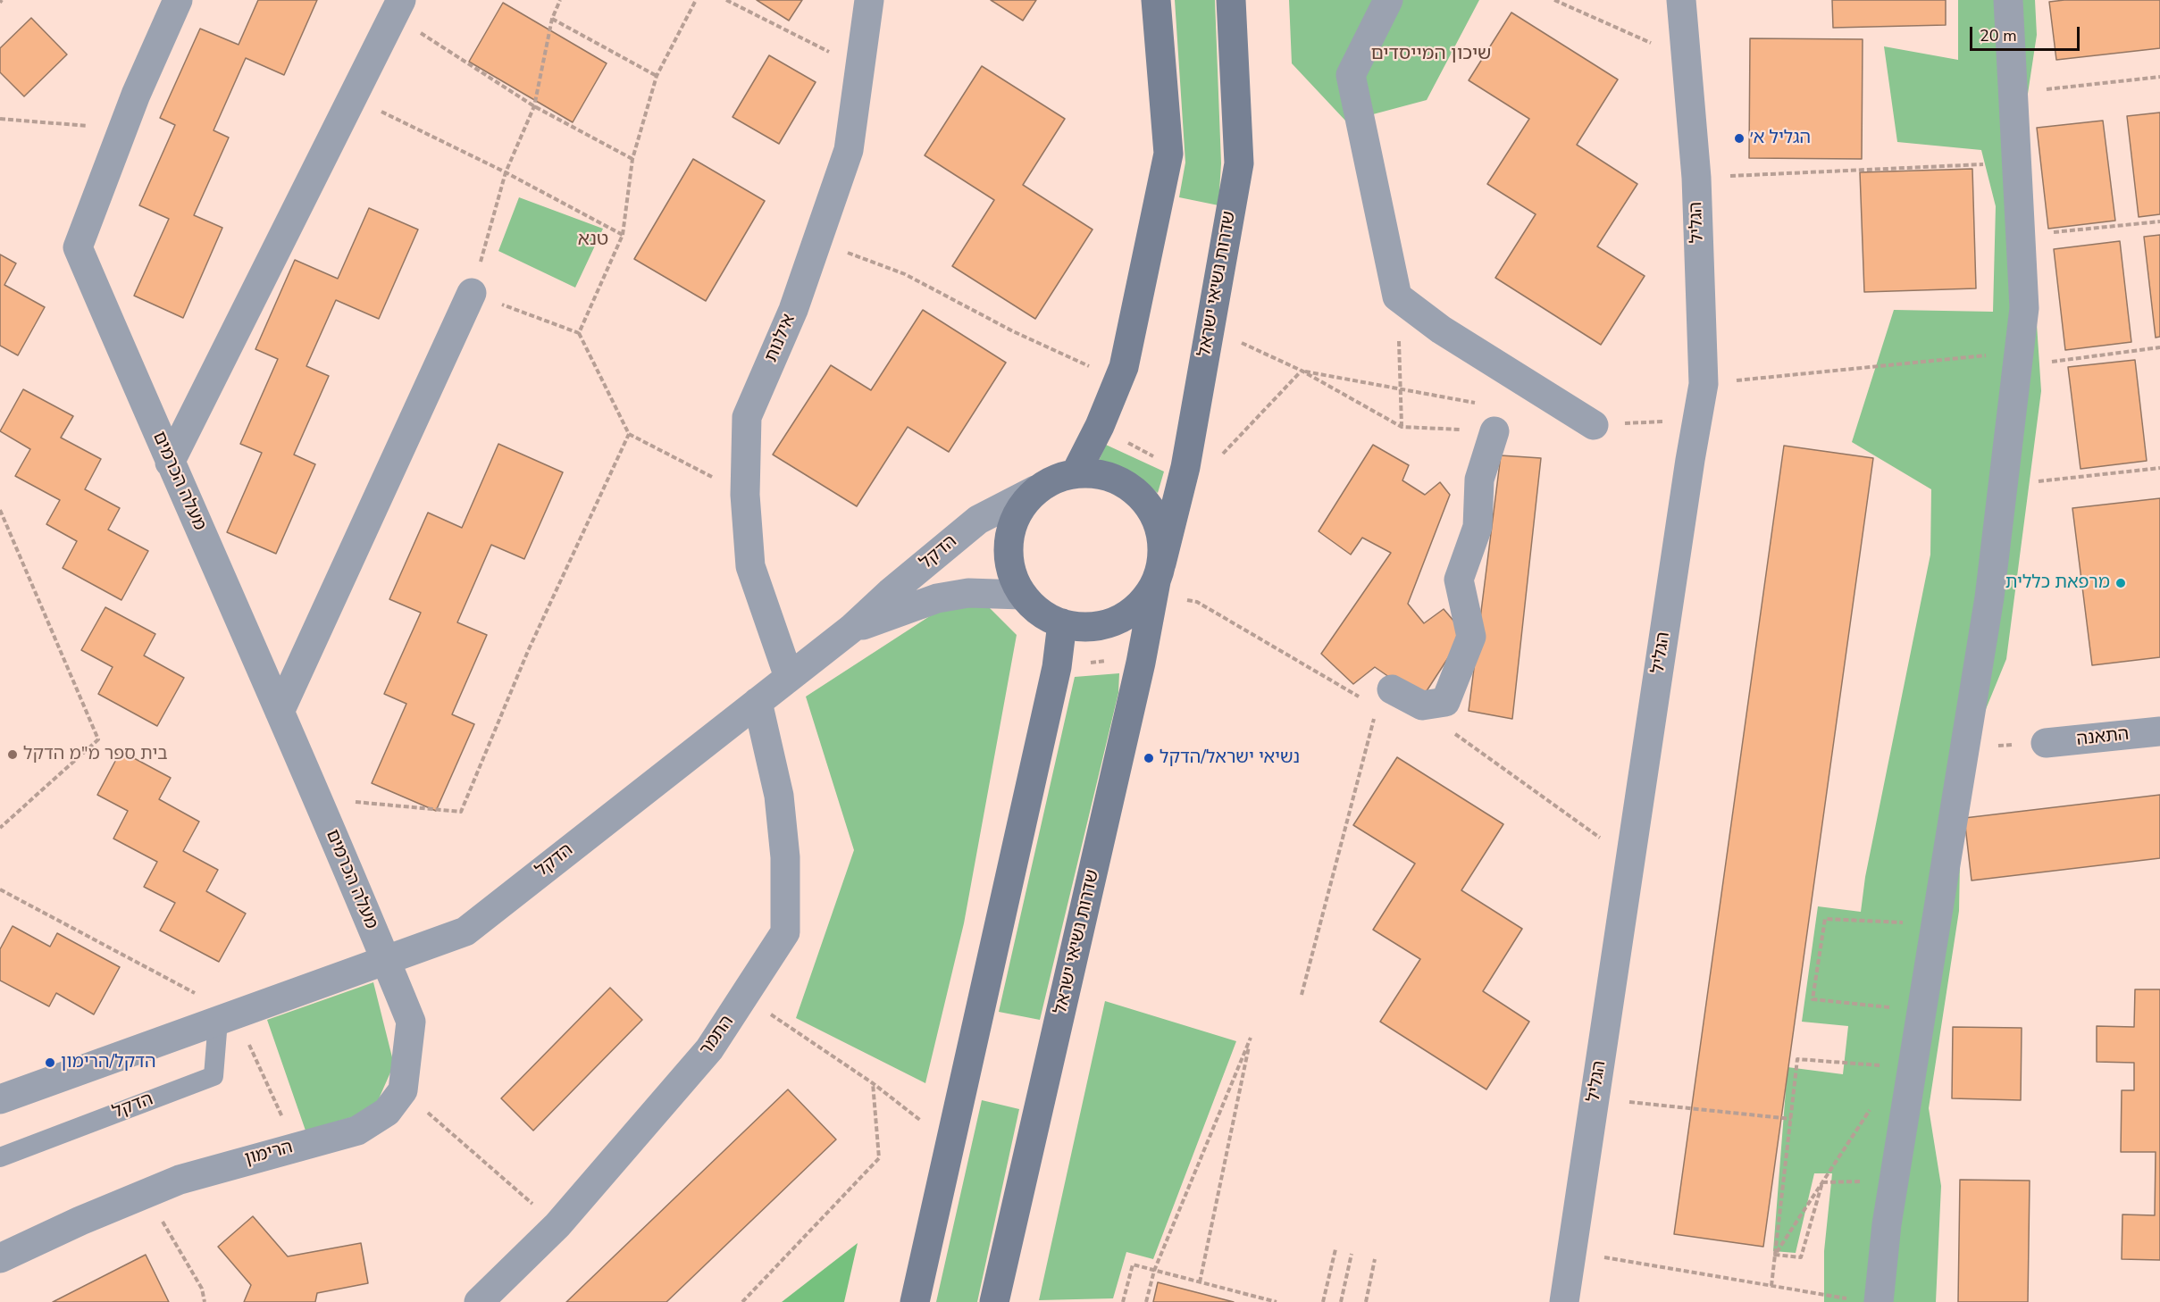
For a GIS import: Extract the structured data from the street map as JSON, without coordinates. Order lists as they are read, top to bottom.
{
  "streets": {
    "main road": ["שדרות נשיאי ישראל"],
    "street": [
      "הגליל",
      "אילנות",
      "מעלה הכרמים",
      "הדקל",
      "התאנה",
      "התמר",
      "הרימון"
    ]
  },
  "crossings": [
    ["שדרות נשיאי ישראל", "הדקל"],
    ["אילנות", "הדקל"],
    ["מעלה הכרמים", "הדקל"],
    ["הדקל", "התמר"]
  ],
  "districts": ["שיכון המייסדים", "טנא"],
  "places": [
    "הגליל א׳",
    "מרפאת כללית",
    "בית ספר מ\"מ הדקל",
    "נשיאי ישראל/הדקל",
    "הדקל/הרימון"
  ],
  "scale_bar": "20 m"
}
